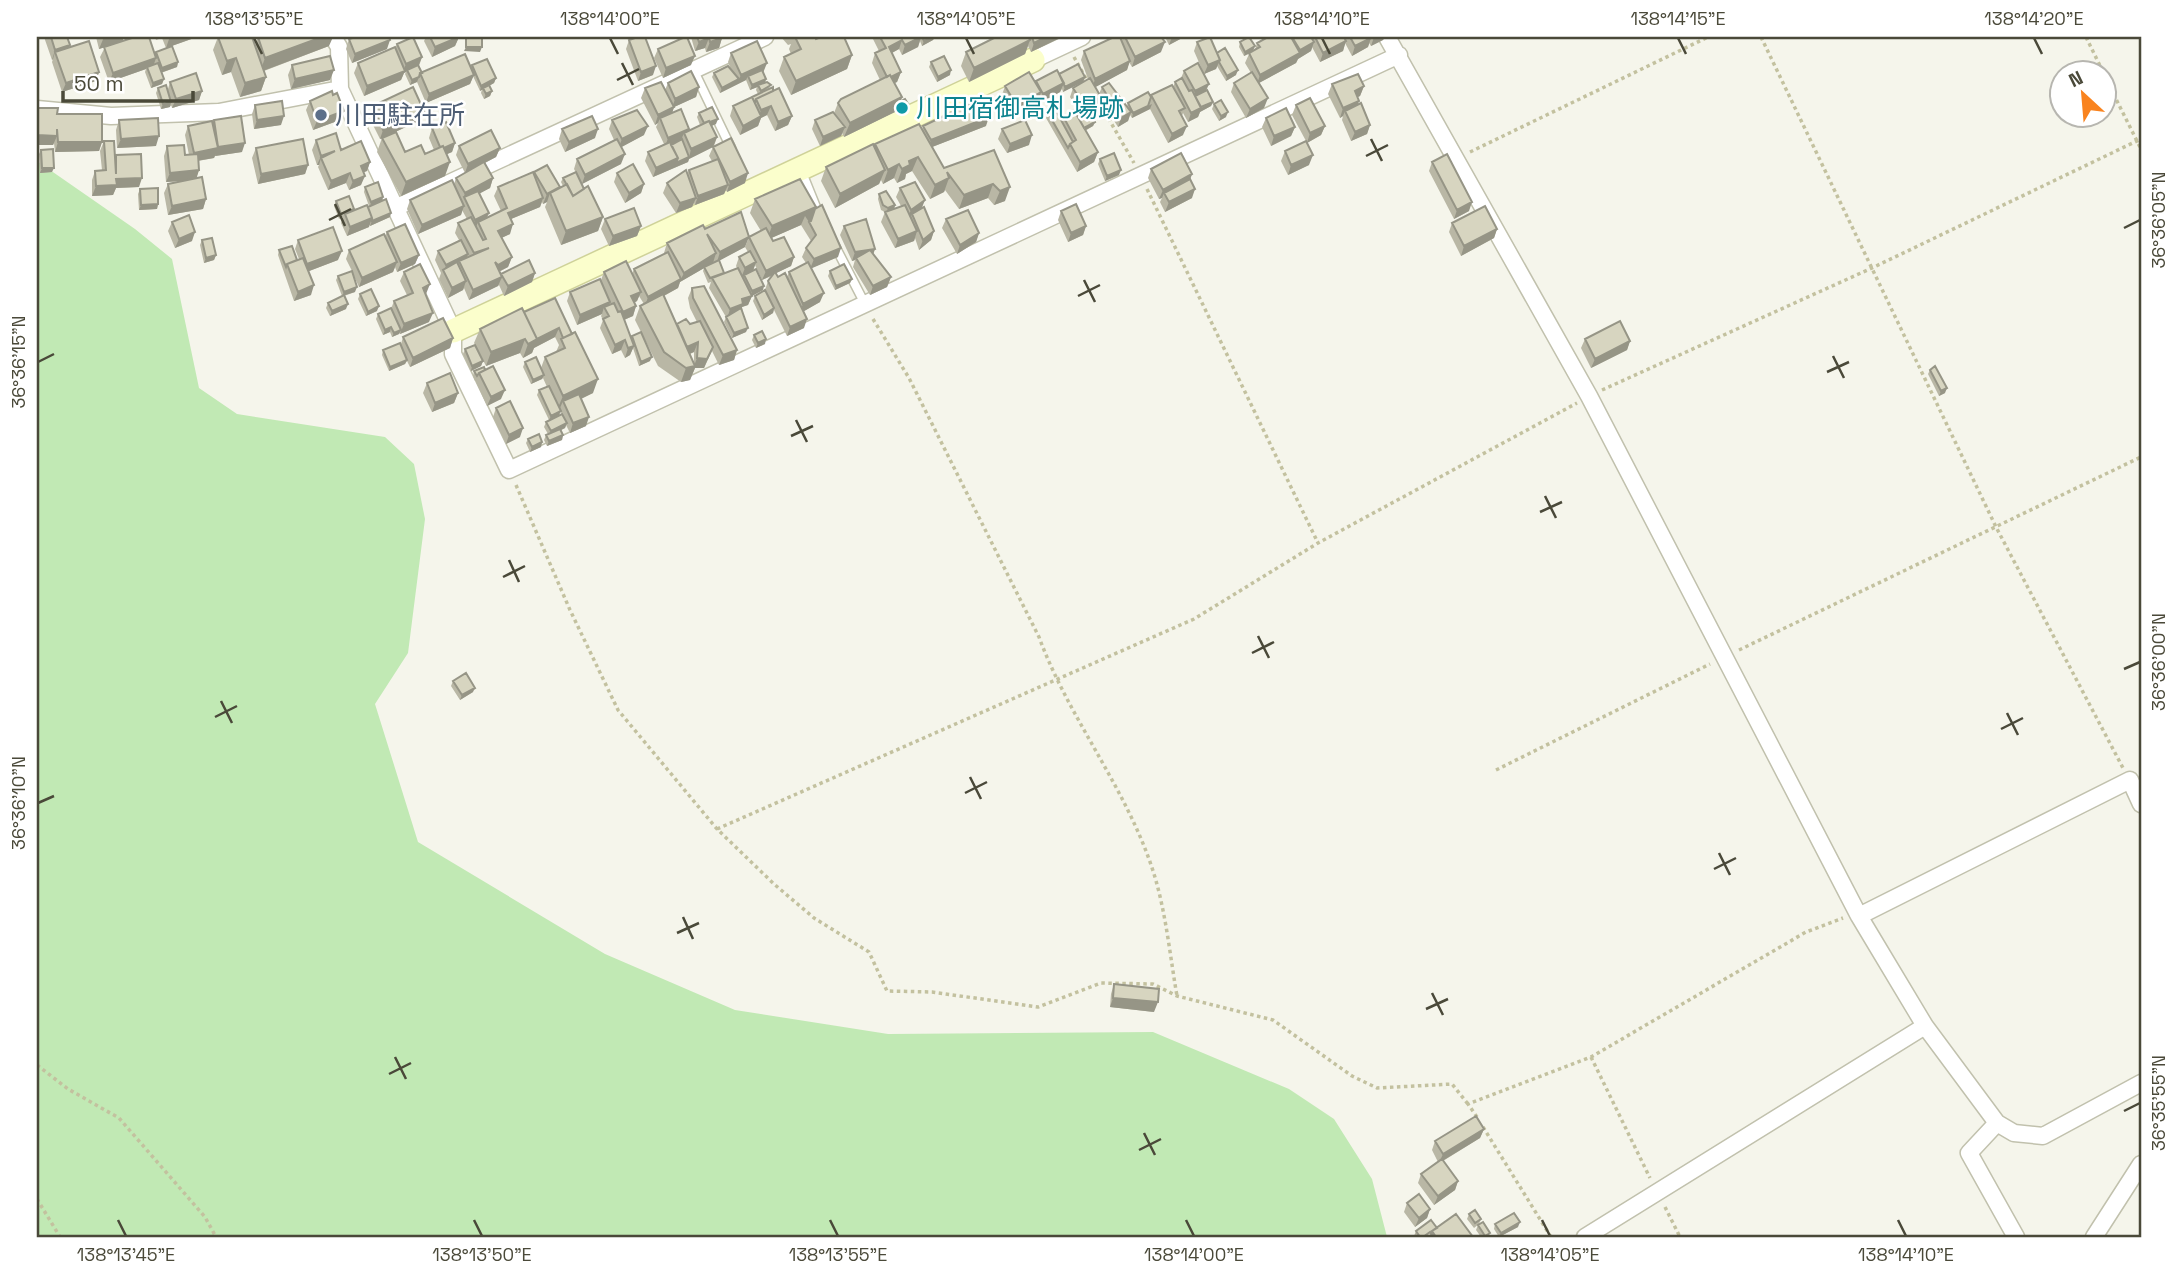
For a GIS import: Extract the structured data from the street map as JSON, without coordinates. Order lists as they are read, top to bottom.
{
  "places": ["川田宿御高札場跡", "川田駐在所"],
  "scale_bar": "50 m",
  "north": "top left",
  "coordinates": [
    "138°13'55\"E",
    "138°14'00\"E",
    "138°14'05\"E",
    "138°14'10\"E",
    "138°14'15\"E",
    "138°14'20\"E",
    "36°36'05\"N",
    "36°36'15\"N",
    "36°36'00\"N",
    "36°36'10\"N",
    "36°35'55\"N",
    "138°13'45\"E",
    "138°13'50\"E"
  ]
}
